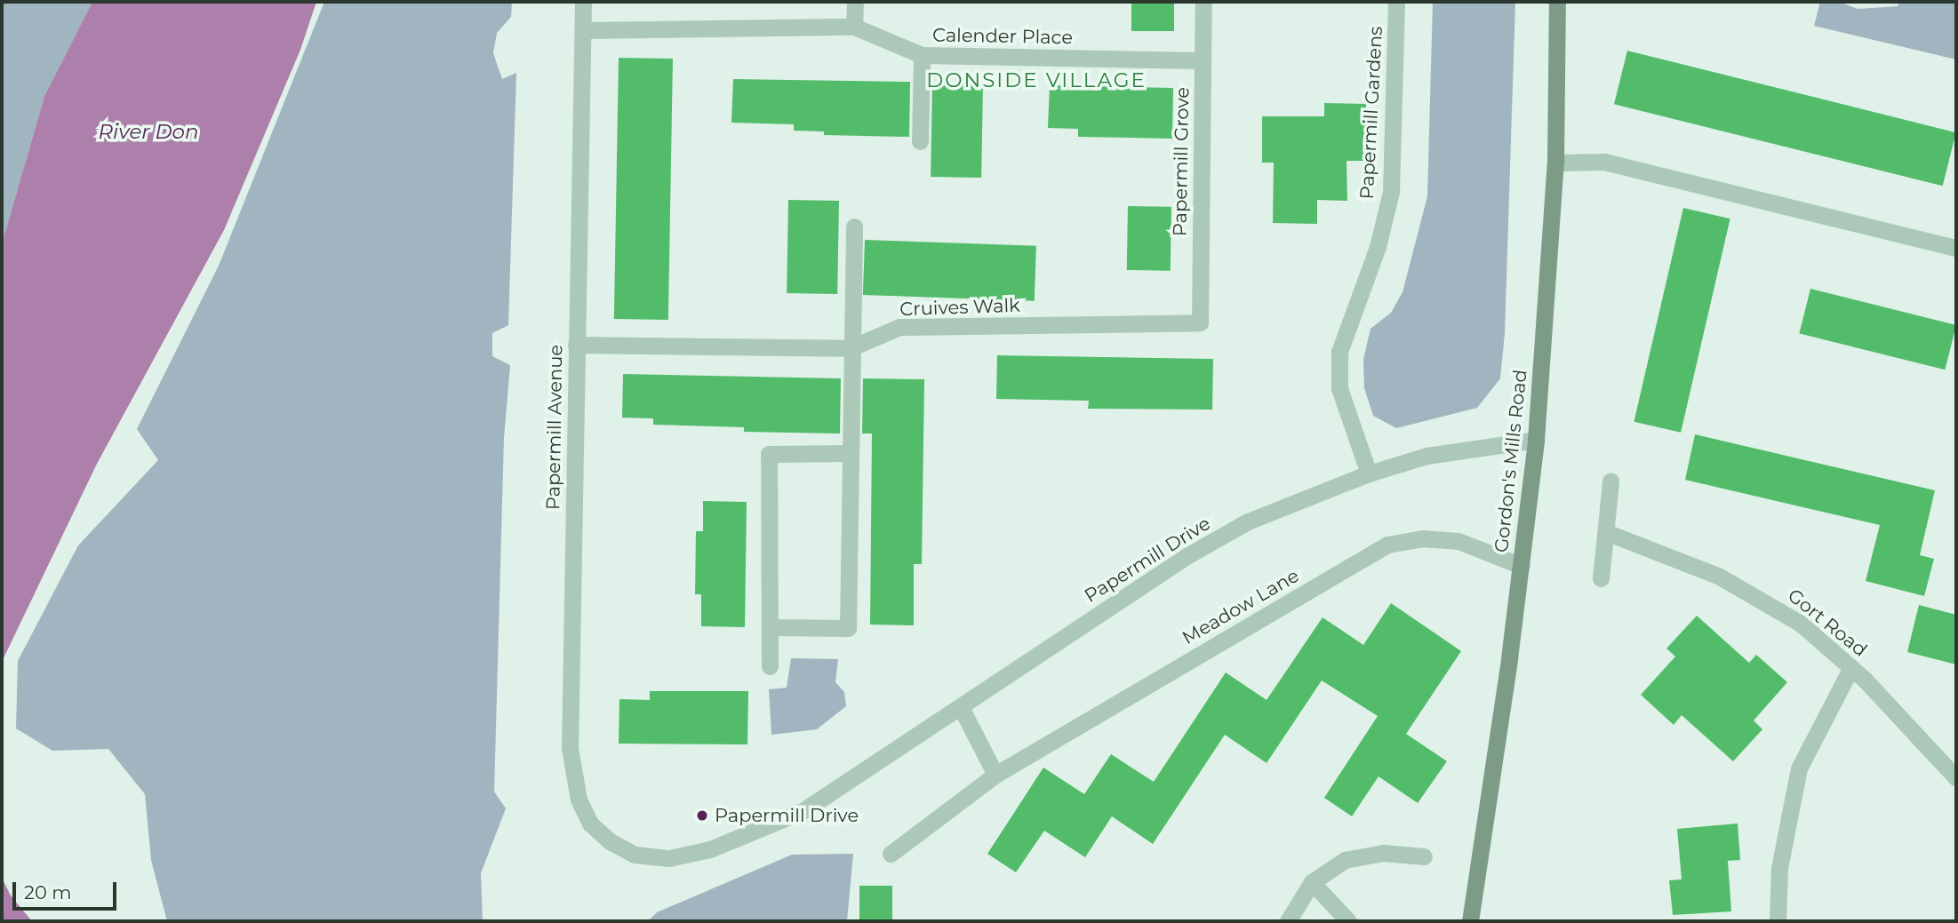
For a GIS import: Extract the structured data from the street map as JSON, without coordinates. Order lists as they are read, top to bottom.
{
  "streets": {
    "main road": ["Gordon's Mills Road"],
    "street": [
      "Calender Place",
      "Papermill Gardens",
      "Papermill Grove",
      "Cruives Walk",
      "Papermill Avenue",
      "Papermill Drive",
      "Meadow Lane",
      "Gort Road"
    ]
  },
  "crossings": [
    ["Calender Place", "Papermill Grove"],
    ["Calender Place", "Papermill Avenue"],
    ["Papermill Gardens", "Papermill Drive"],
    ["Papermill Grove", "Cruives Walk"],
    ["Cruives Walk", "Papermill Avenue"],
    ["Papermill Avenue", "Papermill Drive"],
    ["Gordon's Mills Road", "Papermill Drive"],
    ["Gordon's Mills Road", "Meadow Lane"]
  ],
  "districts": ["DONSIDE VILLAGE"],
  "water": ["River Don"],
  "places": ["Papermill Drive"],
  "scale_bar": "20 m"
}
